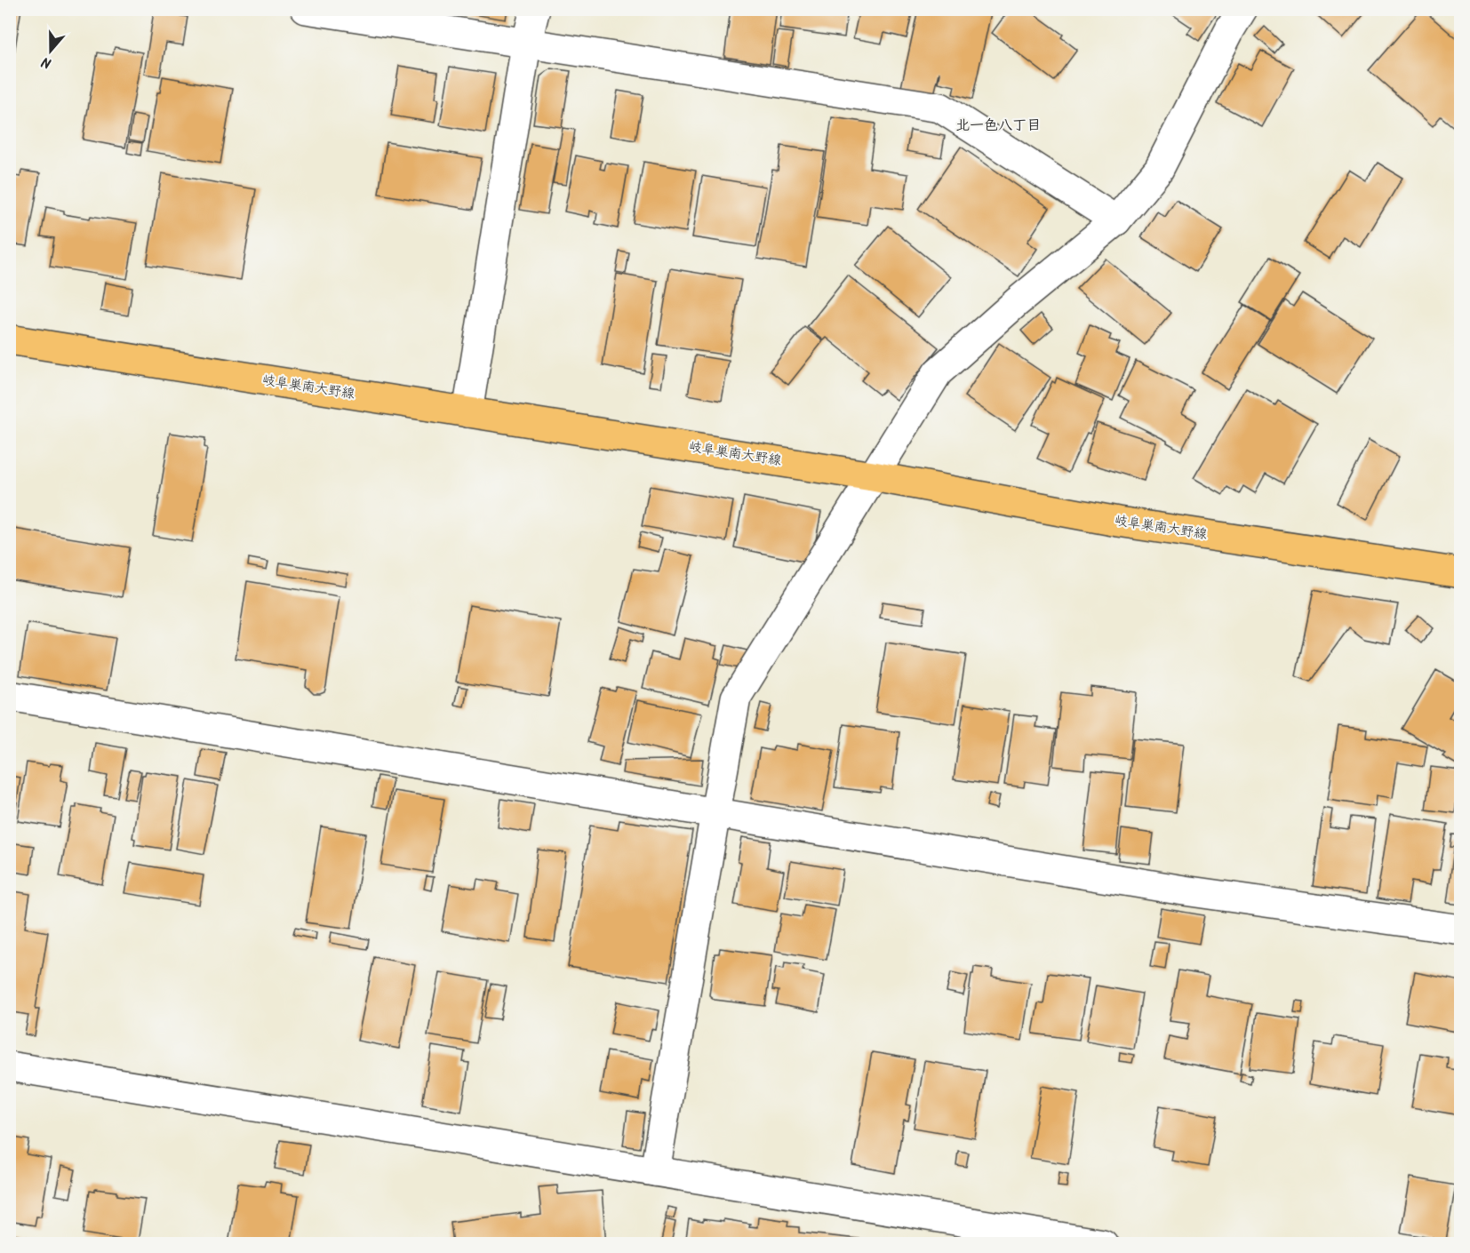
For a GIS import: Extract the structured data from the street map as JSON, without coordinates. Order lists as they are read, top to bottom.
{
  "streets": {
    "main road": ["岐阜巣南大野線"]
  },
  "districts": ["北一色八丁目"],
  "north": "bottom"
}
